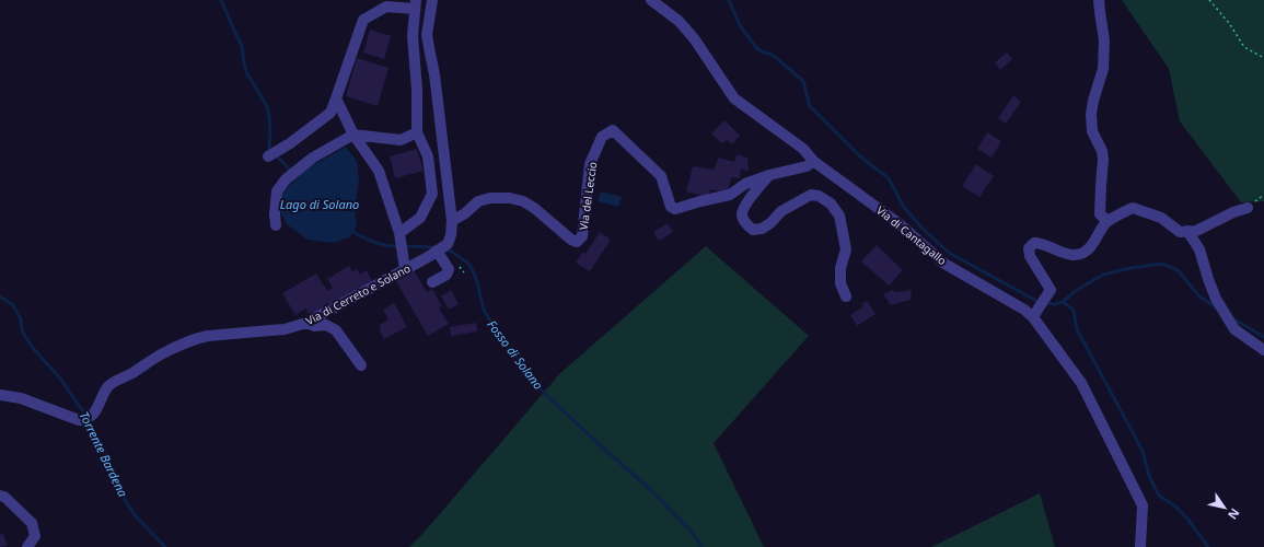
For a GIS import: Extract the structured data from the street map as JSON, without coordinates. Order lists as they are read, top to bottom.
{
  "streets": {
    "street": ["Via del Leccio", "Via di Cantagallo", "Via di Cerreto e Solano"]
  },
  "crossings": [
    ["Via del Leccio", "Via di Cantagallo"],
    ["Via del Leccio", "Via di Cerreto e Solano"]
  ],
  "water": ["Lago di Solano", "Fosso di Solano", "Torrente Bardena"],
  "north": "bottom right"
}
